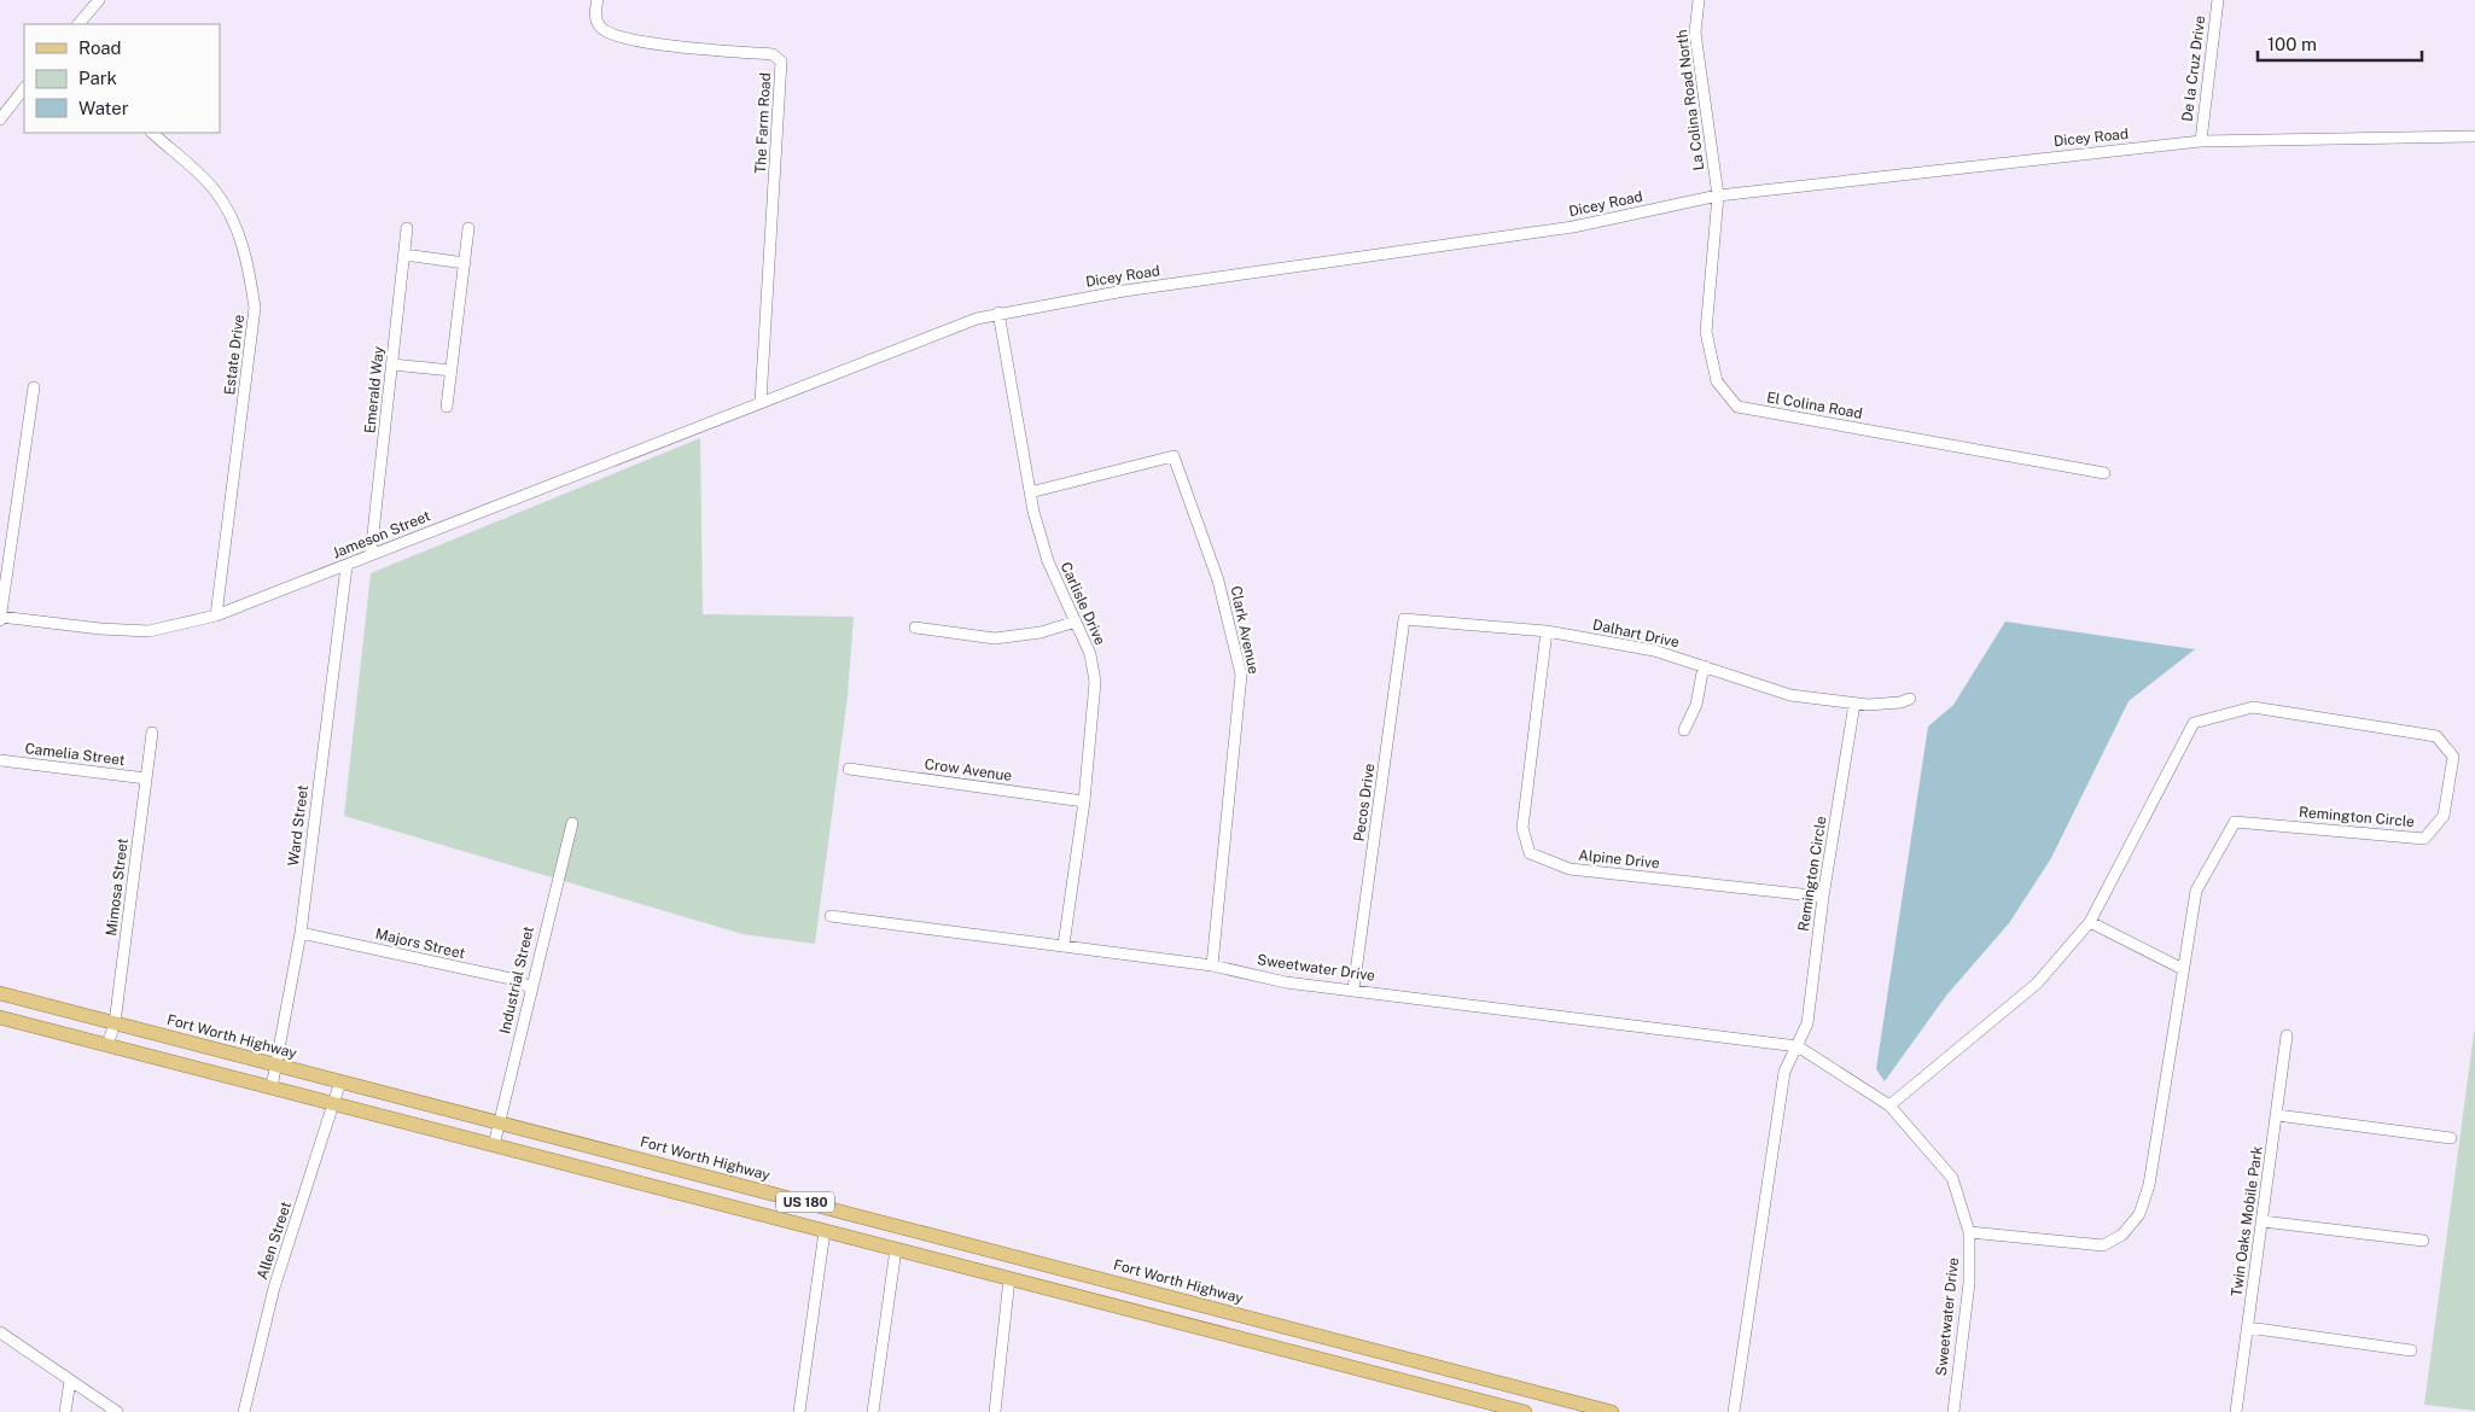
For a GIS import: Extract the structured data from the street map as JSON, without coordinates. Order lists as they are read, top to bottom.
{
  "streets": {
    "main road": ["Fort Worth Highway", "US 180"],
    "street": [
      "De la Cruz Drive",
      "La Colina Road North",
      "The Farm Road",
      "Dicey Road",
      "Estate Drive",
      "Emerald Way",
      "El Colina Road",
      "Jameson Street",
      "Carlisle Drive",
      "Clark Avenue",
      "Dalhart Drive",
      "Camelia Street",
      "Crow Avenue",
      "Pecos Drive",
      "Remington Circle",
      "Ward Street",
      "Alpine Drive",
      "Mimosa Street",
      "Majors Street",
      "Sweetwater Drive",
      "Industrial Street",
      "Twin Oaks Mobile Park",
      "Allen Street"
    ]
  },
  "crossings": [
    ["De la Cruz Drive", "Dicey Road"],
    ["La Colina Road North", "Dicey Road"],
    ["La Colina Road North", "El Colina Road"],
    ["The Farm Road", "Dicey Road"],
    ["The Farm Road", "Jameson Street"],
    ["Dicey Road", "El Colina Road"],
    ["Dicey Road", "Jameson Street"],
    ["Dicey Road", "Carlisle Drive"],
    ["Estate Drive", "Jameson Street"],
    ["Emerald Way", "Jameson Street"],
    ["Jameson Street", "Ward Street"],
    ["Carlisle Drive", "Clark Avenue"],
    ["Carlisle Drive", "Crow Avenue"],
    ["Carlisle Drive", "Sweetwater Drive"],
    ["Clark Avenue", "Sweetwater Drive"],
    ["Dalhart Drive", "Pecos Drive"],
    ["Dalhart Drive", "Remington Circle"],
    ["Dalhart Drive", "Alpine Drive"],
    ["Camelia Street", "Mimosa Street"],
    ["Pecos Drive", "Sweetwater Drive"],
    ["Remington Circle", "Alpine Drive"],
    ["Remington Circle", "Sweetwater Drive"],
    ["Ward Street", "Majors Street"],
    ["Ward Street", "Fort Worth Highway"],
    ["Ward Street", "US 180"],
    ["Mimosa Street", "Fort Worth Highway"],
    ["Mimosa Street", "US 180"],
    ["Majors Street", "Industrial Street"],
    ["Industrial Street", "Fort Worth Highway"],
    ["Industrial Street", "US 180"],
    ["Fort Worth Highway", "Allen Street"],
    ["US 180", "Allen Street"]
  ],
  "legend": ["Road", "Park", "Water"],
  "scale_bar": "100 m"
}
